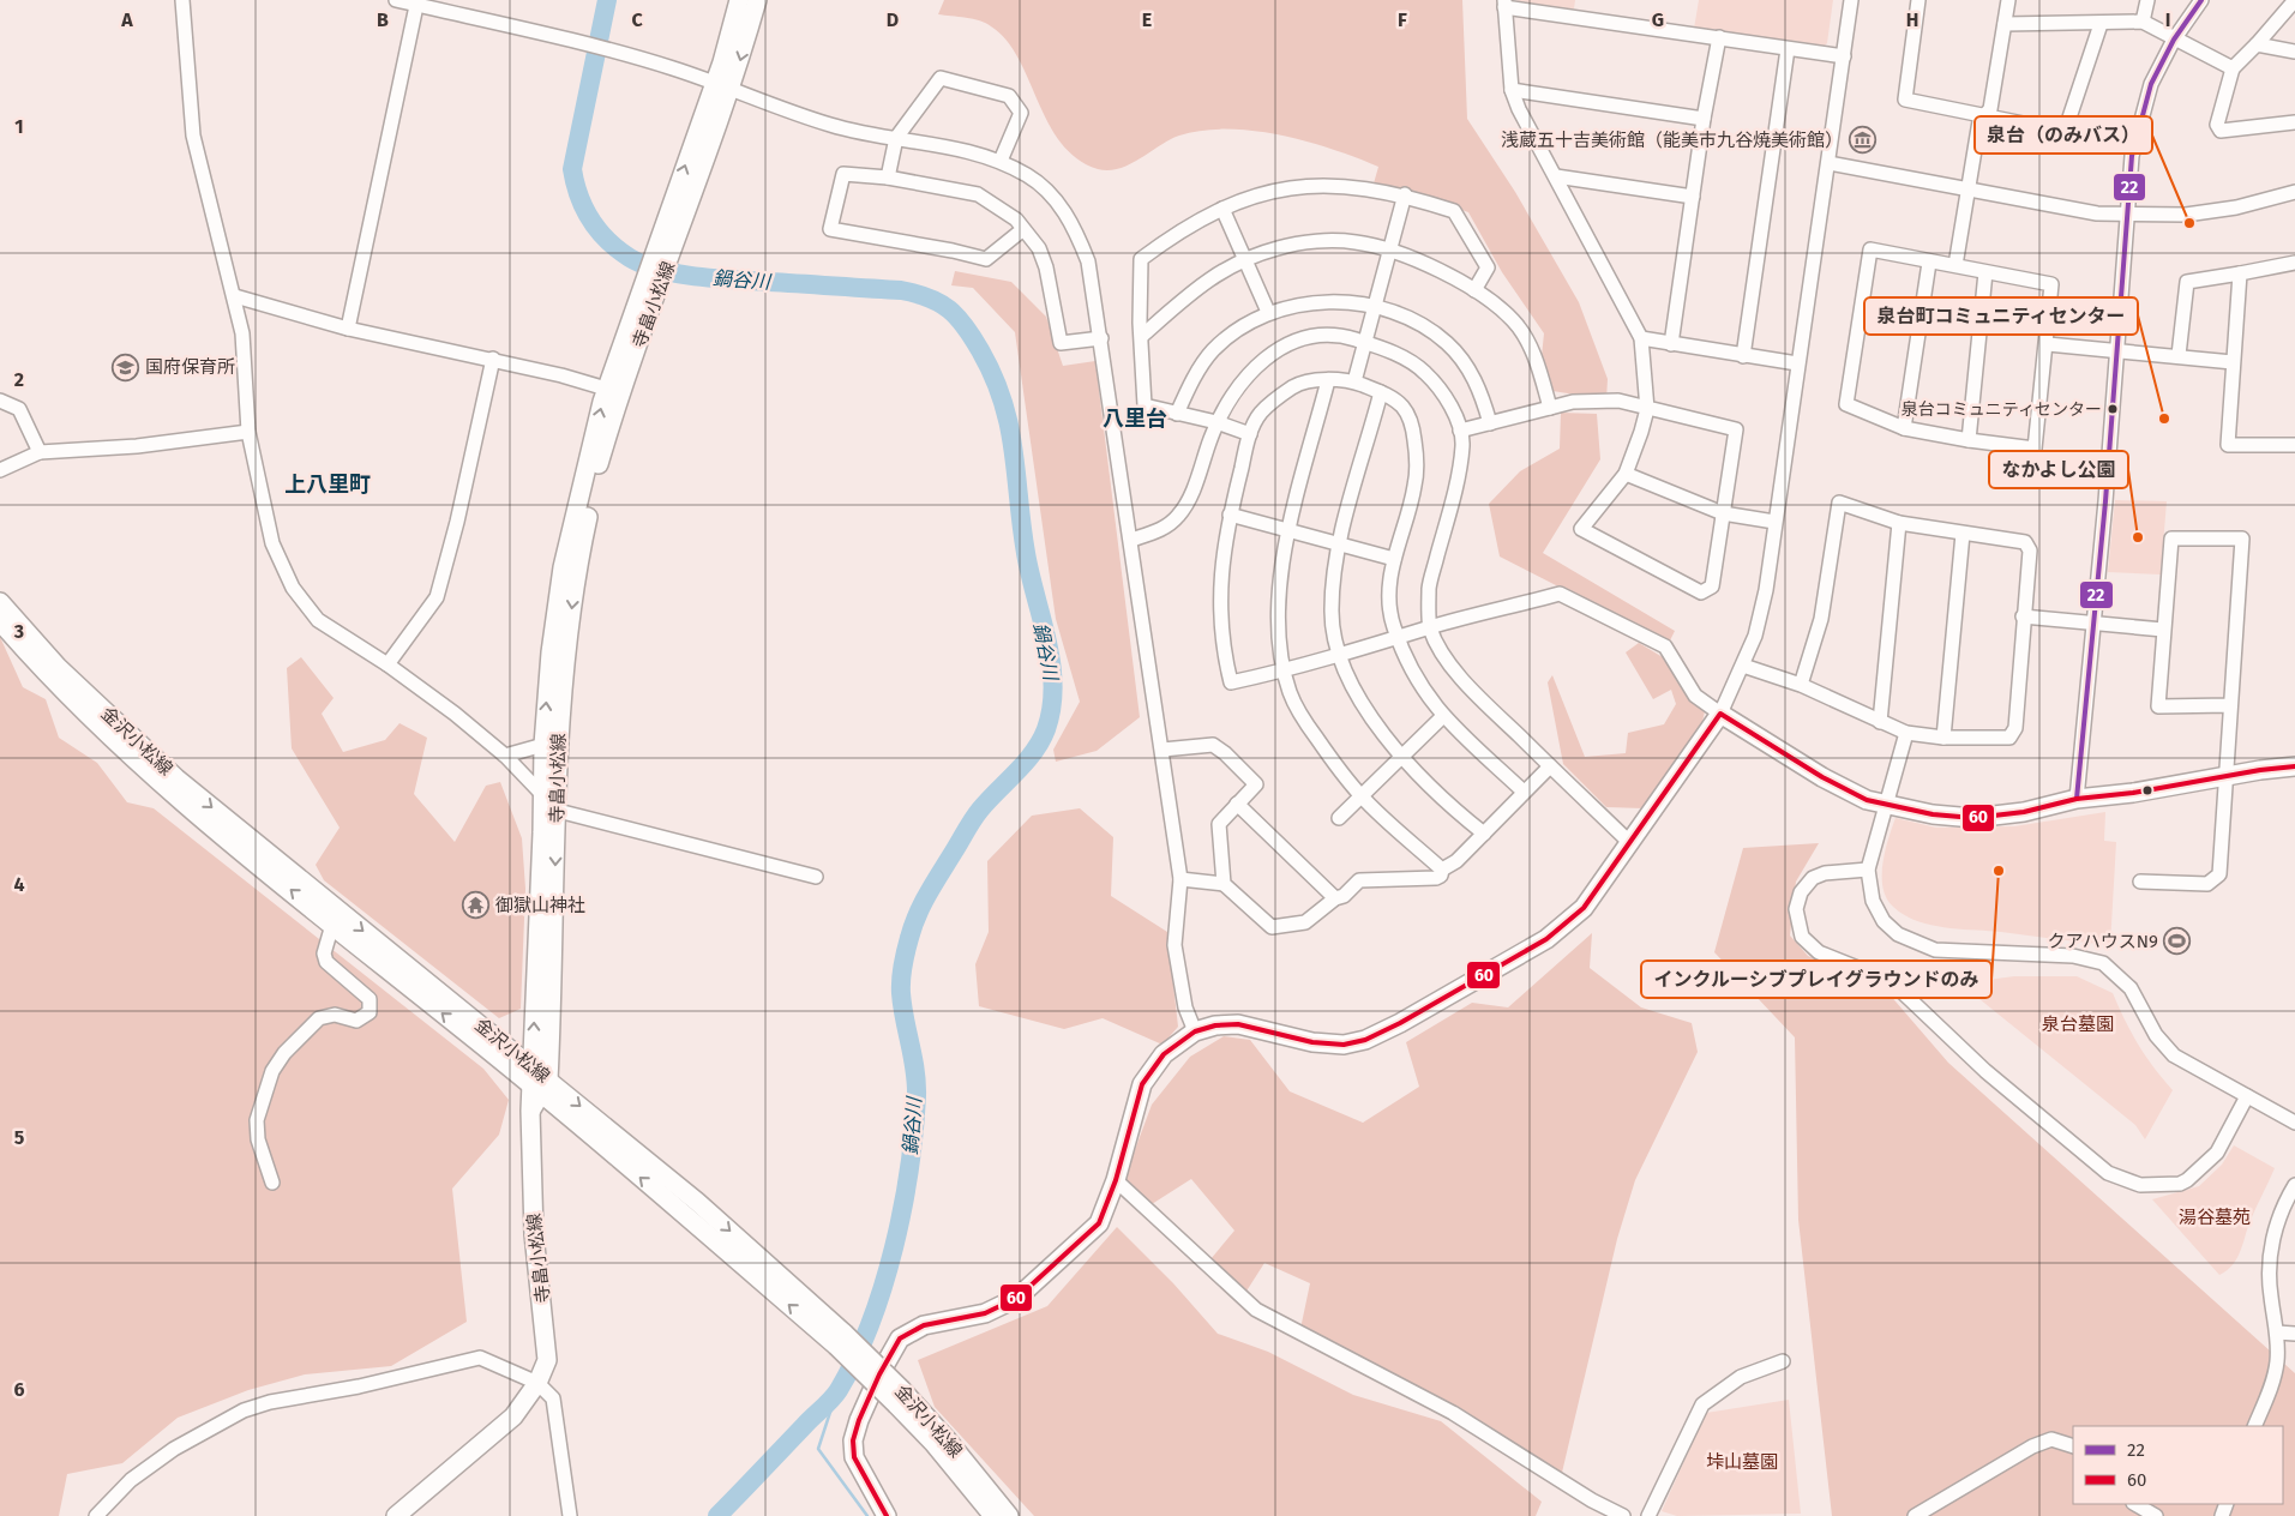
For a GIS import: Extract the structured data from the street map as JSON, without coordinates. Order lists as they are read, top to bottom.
{
  "streets": {
    "main road": ["寺畠小松線", "金沢小松線"]
  },
  "crossings": [
    ["寺畠小松線", "金沢小松線"]
  ],
  "districts": ["八里台", "上八里町"],
  "water": ["鍋谷川"],
  "parks": ["泉台墓園", "湯谷墓苑", "垰山墓園"],
  "places": {
    "museum": ["浅蔵五十吉美術館（能美市九谷焼美術館）"],
    "other": [
      "泉台（のみバス）",
      "泉台コミュニティセンター",
      "泉台町コミュニティセンター",
      "なかよし公園",
      "インクルーシブプレイグラウンドのみ"
    ],
    "school or university": ["国府保育所"],
    "temple": ["御獄山神社"],
    "sports": ["クアハウスN9"]
  },
  "lines": ["transit line 22", "transit line 60"],
  "legend": ["22", "60"],
  "grid": {
    "columns": [
      "A",
      "B",
      "C",
      "D",
      "E",
      "F",
      "G",
      "H",
      "I"
    ],
    "rows": [
      "1",
      "2",
      "3",
      "4",
      "5",
      "6"
    ]
  }
}
